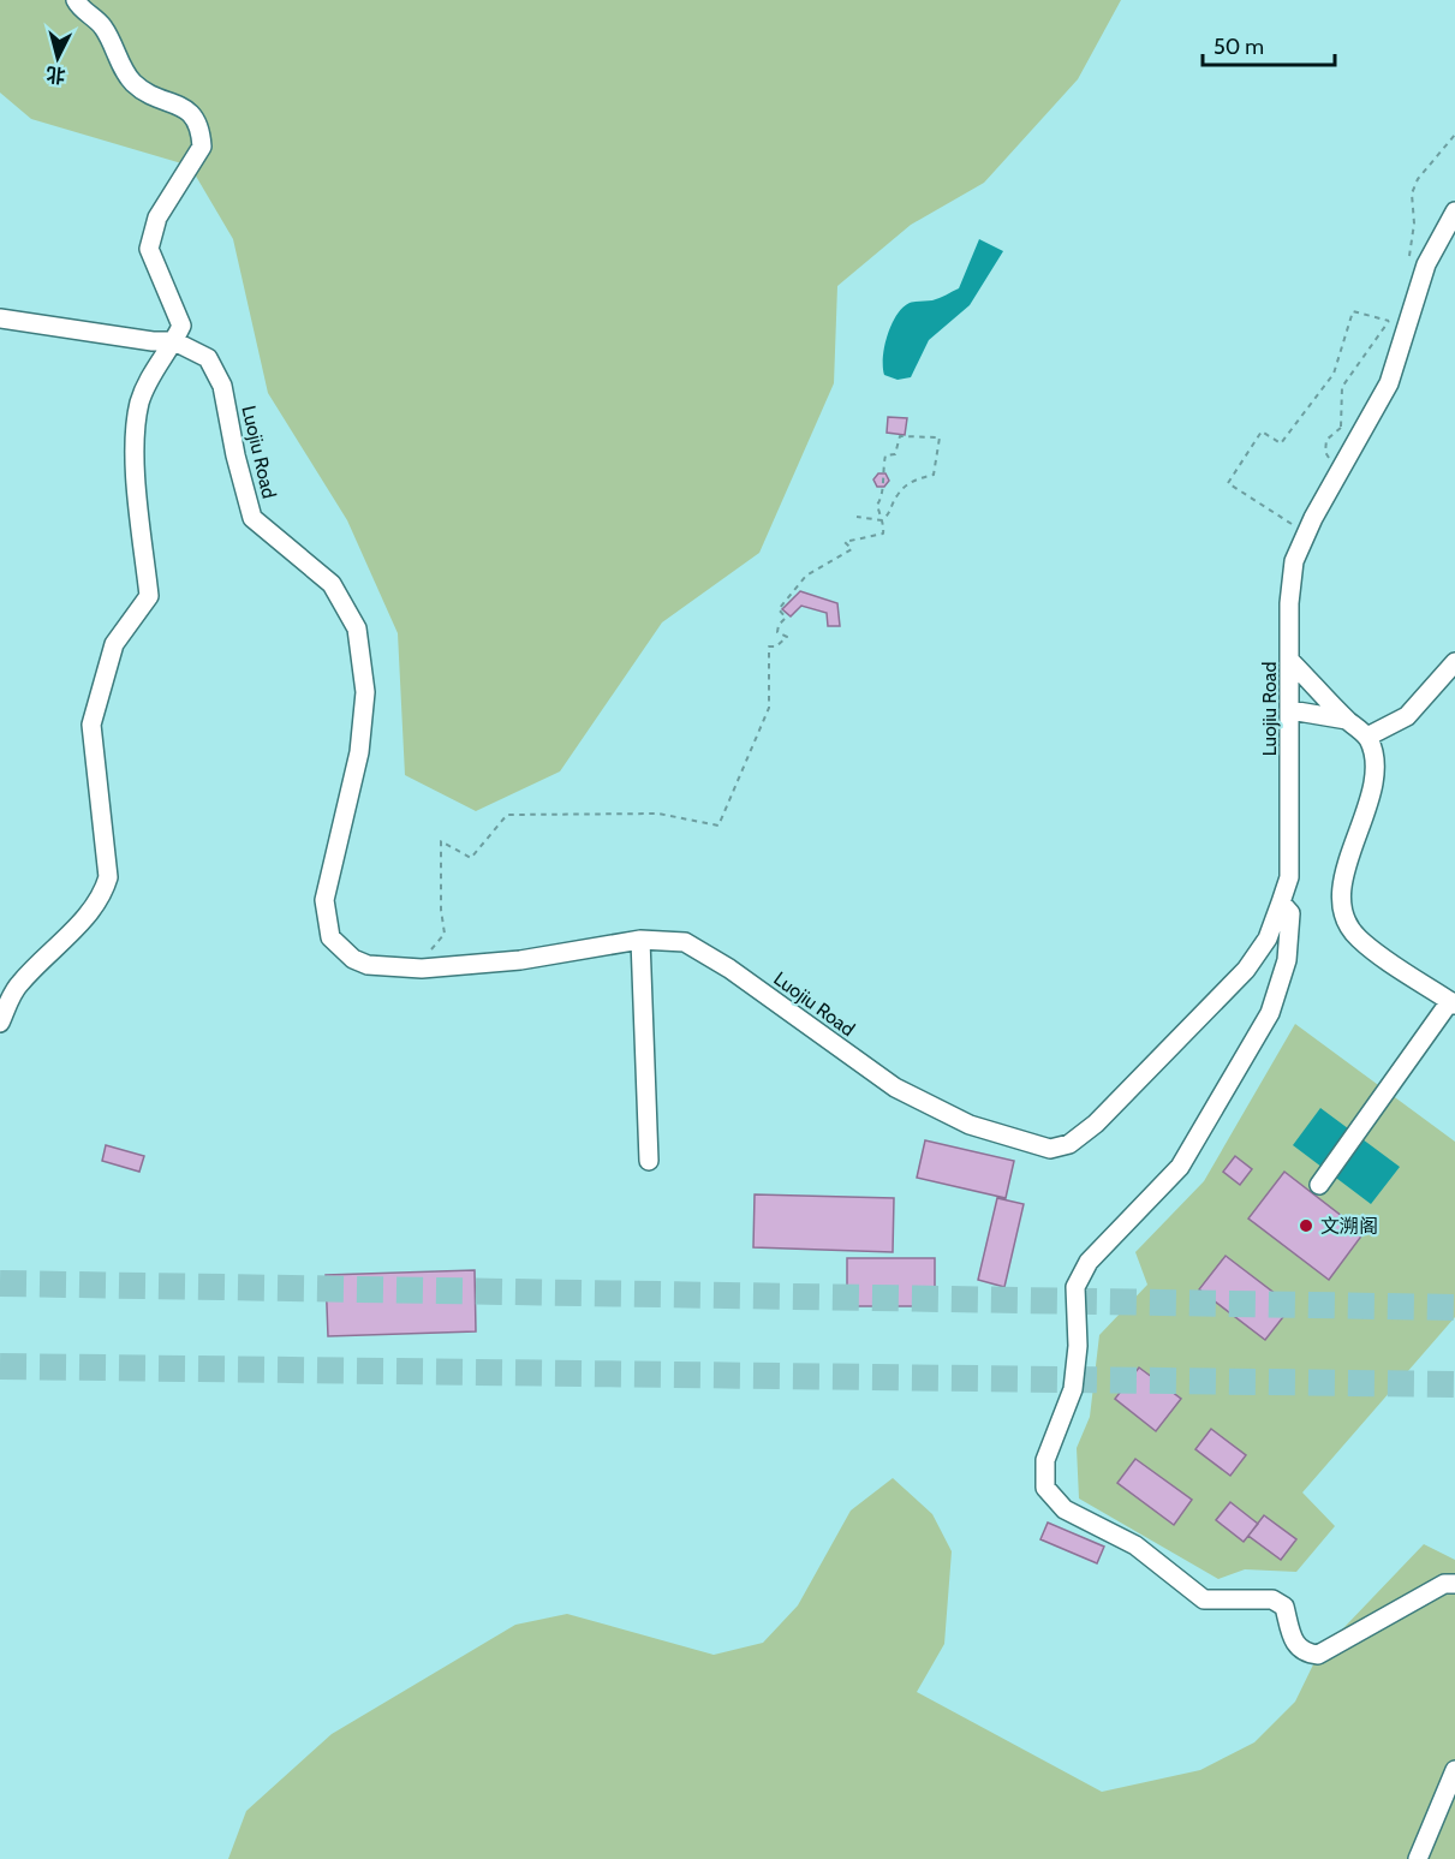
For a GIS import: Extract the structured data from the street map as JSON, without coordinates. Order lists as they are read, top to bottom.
{
  "streets": {
    "street": ["Luojiu Road"]
  },
  "places": ["文溯阁"],
  "scale_bar": "50 m",
  "north": "bottom"
}
